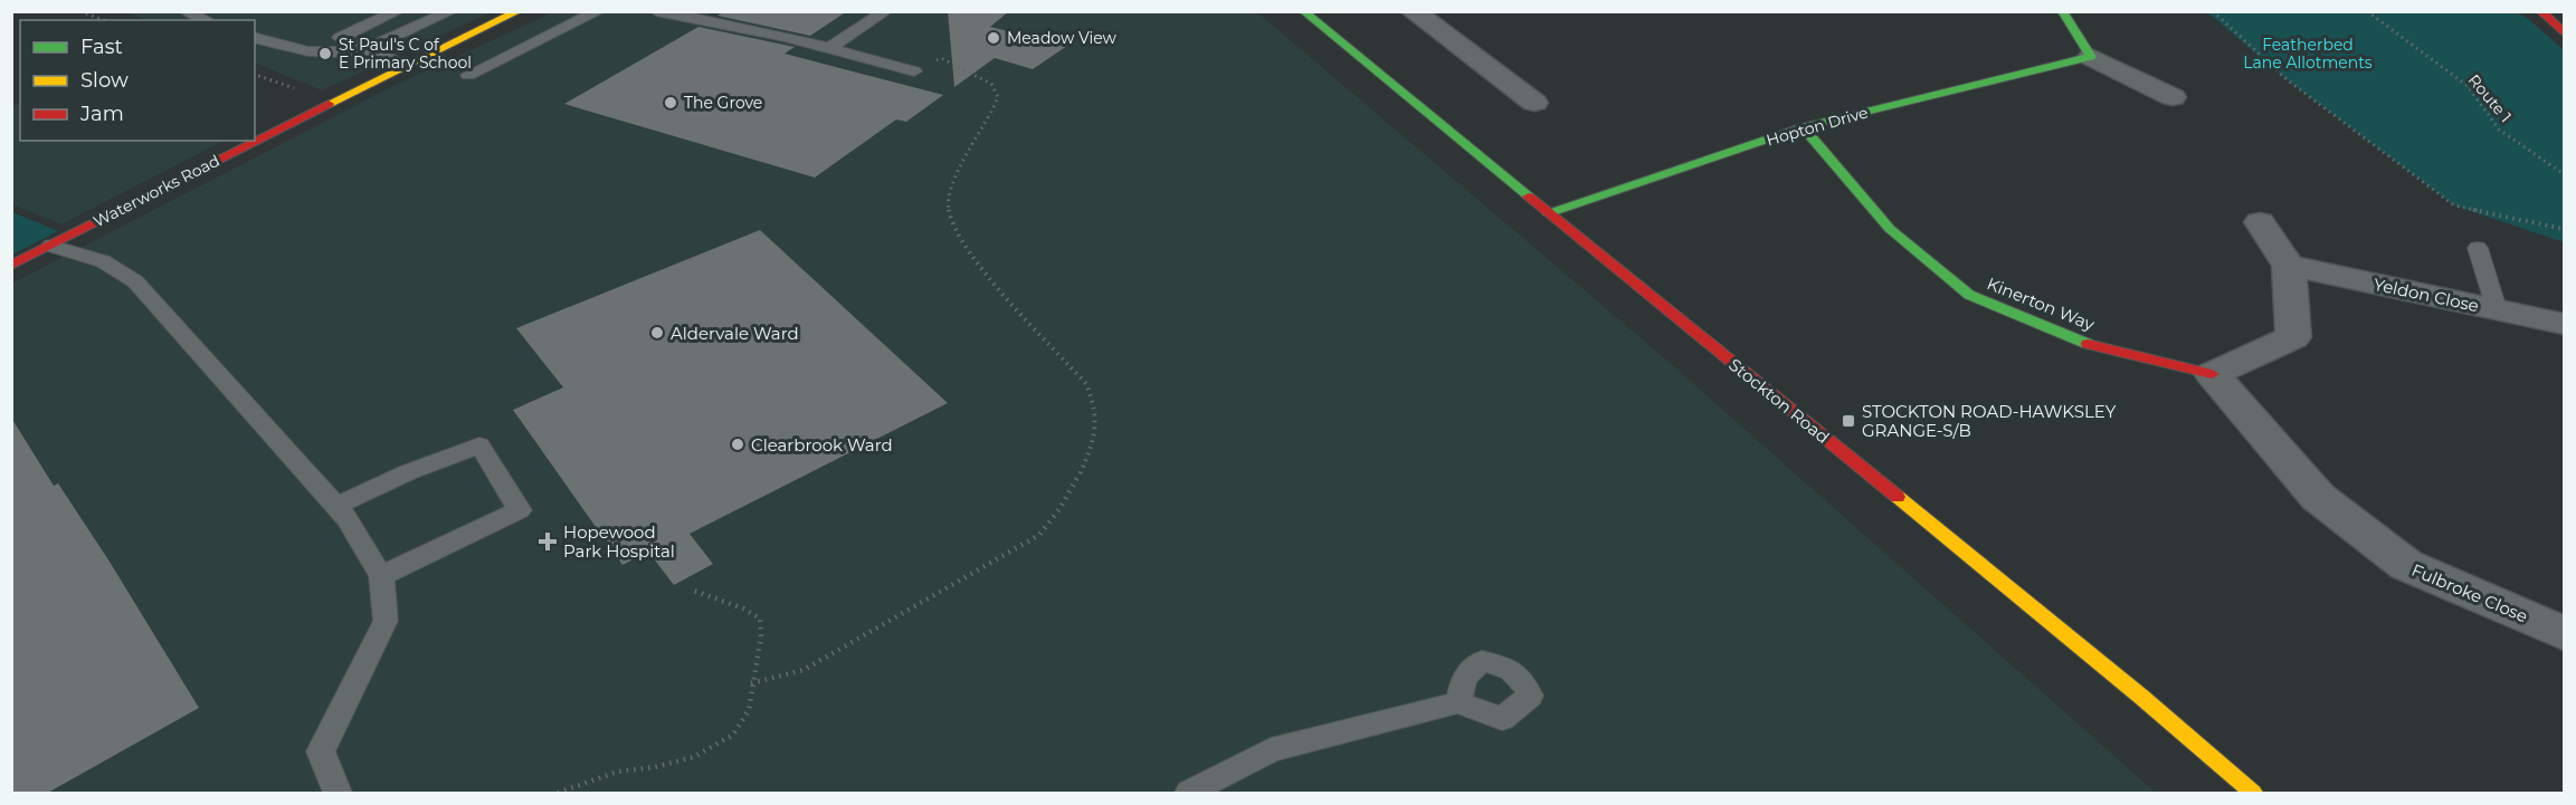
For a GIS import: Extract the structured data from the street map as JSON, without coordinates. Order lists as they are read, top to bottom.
{
  "streets": {
    "main road": [
      "Hopton Drive",
      "Waterworks Road",
      "Kinerton Way",
      "Stockton Road"
    ],
    "street": ["Yeldon Close", "Fulbroke Close"],
    "path": ["Route 1"]
  },
  "crossings": [
    ["Hopton Drive", "Kinerton Way"],
    ["Hopton Drive", "Stockton Road"],
    ["Kinerton Way", "Fulbroke Close"]
  ],
  "parks": ["Featherbed Lane Allotments"],
  "places": {
    "other": [
      "Meadow View",
      "St Paul's C of E Primary School",
      "The Grove",
      "Aldervale Ward",
      "Clearbrook Ward"
    ],
    "transit": ["STOCKTON ROAD-HAWKSLEY GRANGE-S/B"],
    "health": ["Hopewood Park Hospital"]
  },
  "legend": ["Fast", "Slow", "Jam"]
}
